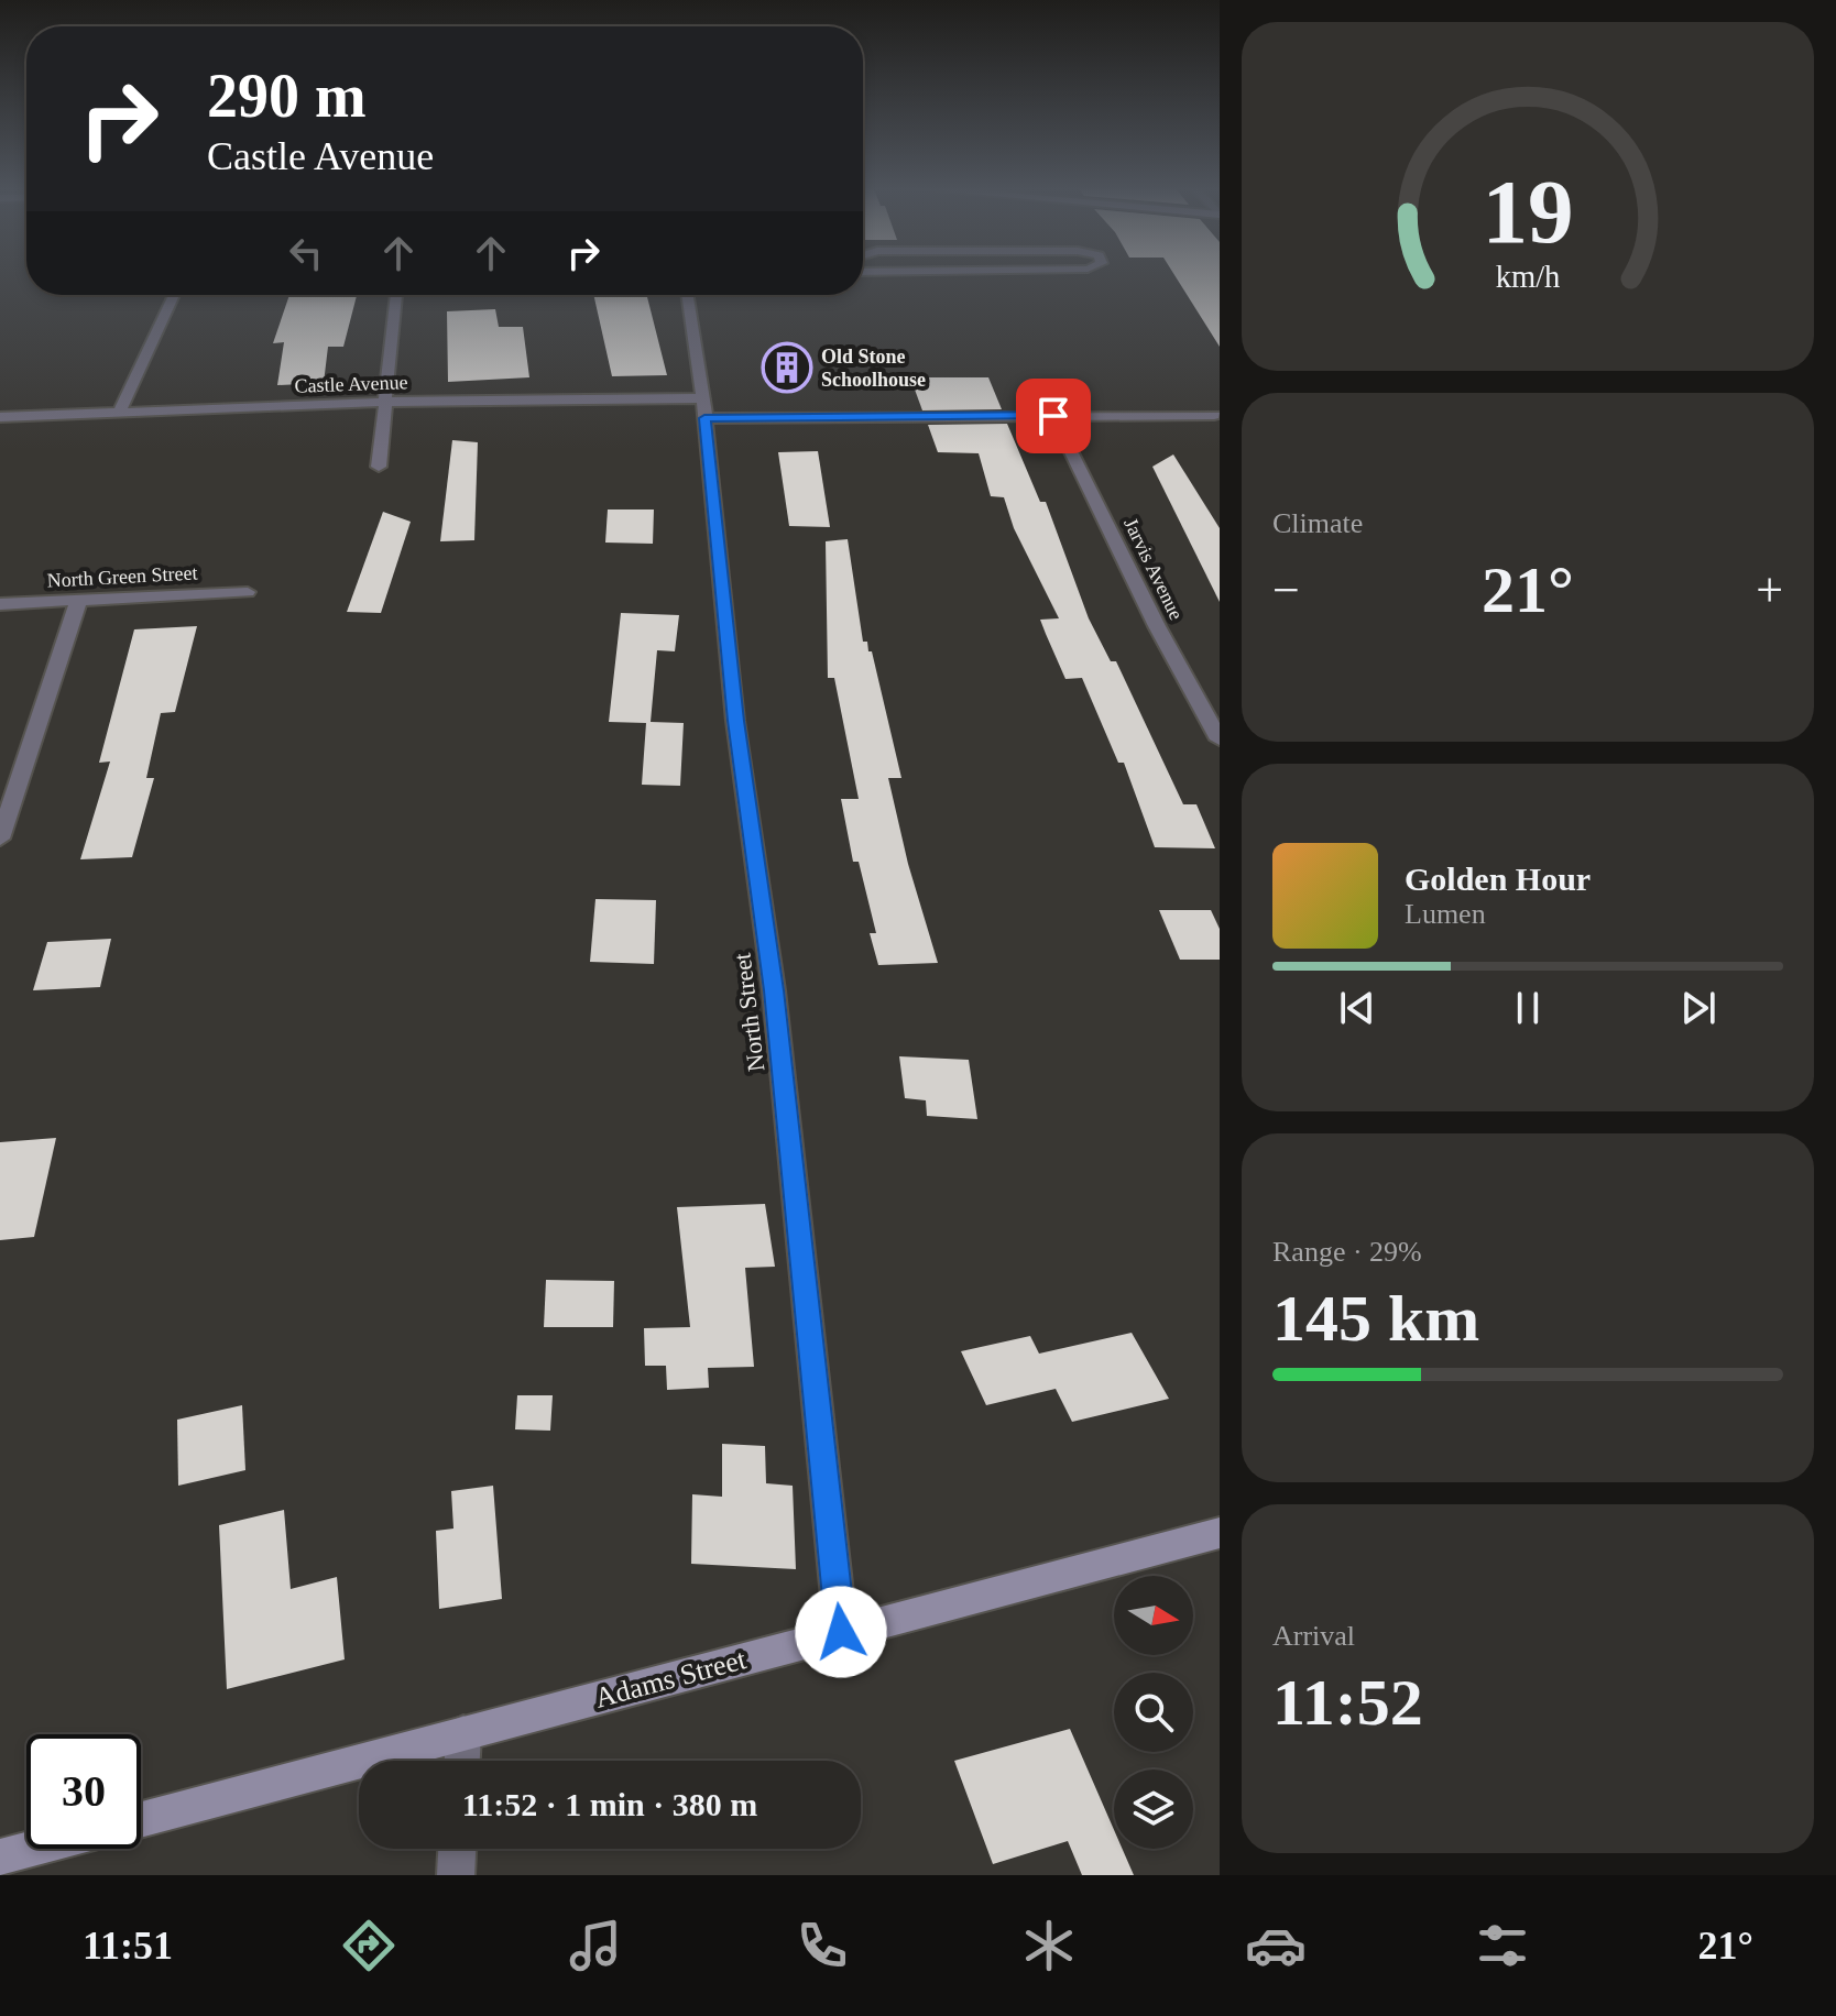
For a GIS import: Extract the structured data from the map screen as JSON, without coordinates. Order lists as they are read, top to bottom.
{
  "streets": {
    "main road": ["Adams Street"],
    "street": [
      "Castle Avenue",
      "Jarvis Avenue",
      "North Green Street",
      "North Street"
    ]
  },
  "crossings": [
    ["Castle Avenue", "Jarvis Avenue"],
    ["Castle Avenue", "North Street"],
    ["North Street", "Adams Street"]
  ],
  "places": {
    "building": ["Old Stone Schoolhouse"]
  },
  "north": "right",
  "page": {
    "turn": ["290 m", "Castle Avenue"],
    "tile": [
      "Climate",
      ["Range · 29%", "145 km"],
      ["Arrival", "11:52"]
    ],
    "heat": ["−", "21°", "+"],
    "song": ["Golden Hour", "Lumen"],
    "limit": "30",
    "trip": "11:52 · 1 min · 380 m",
    "tabs": ["11:51", "21°"],
    "gauge": ["19", "km/h"]
  }
}
